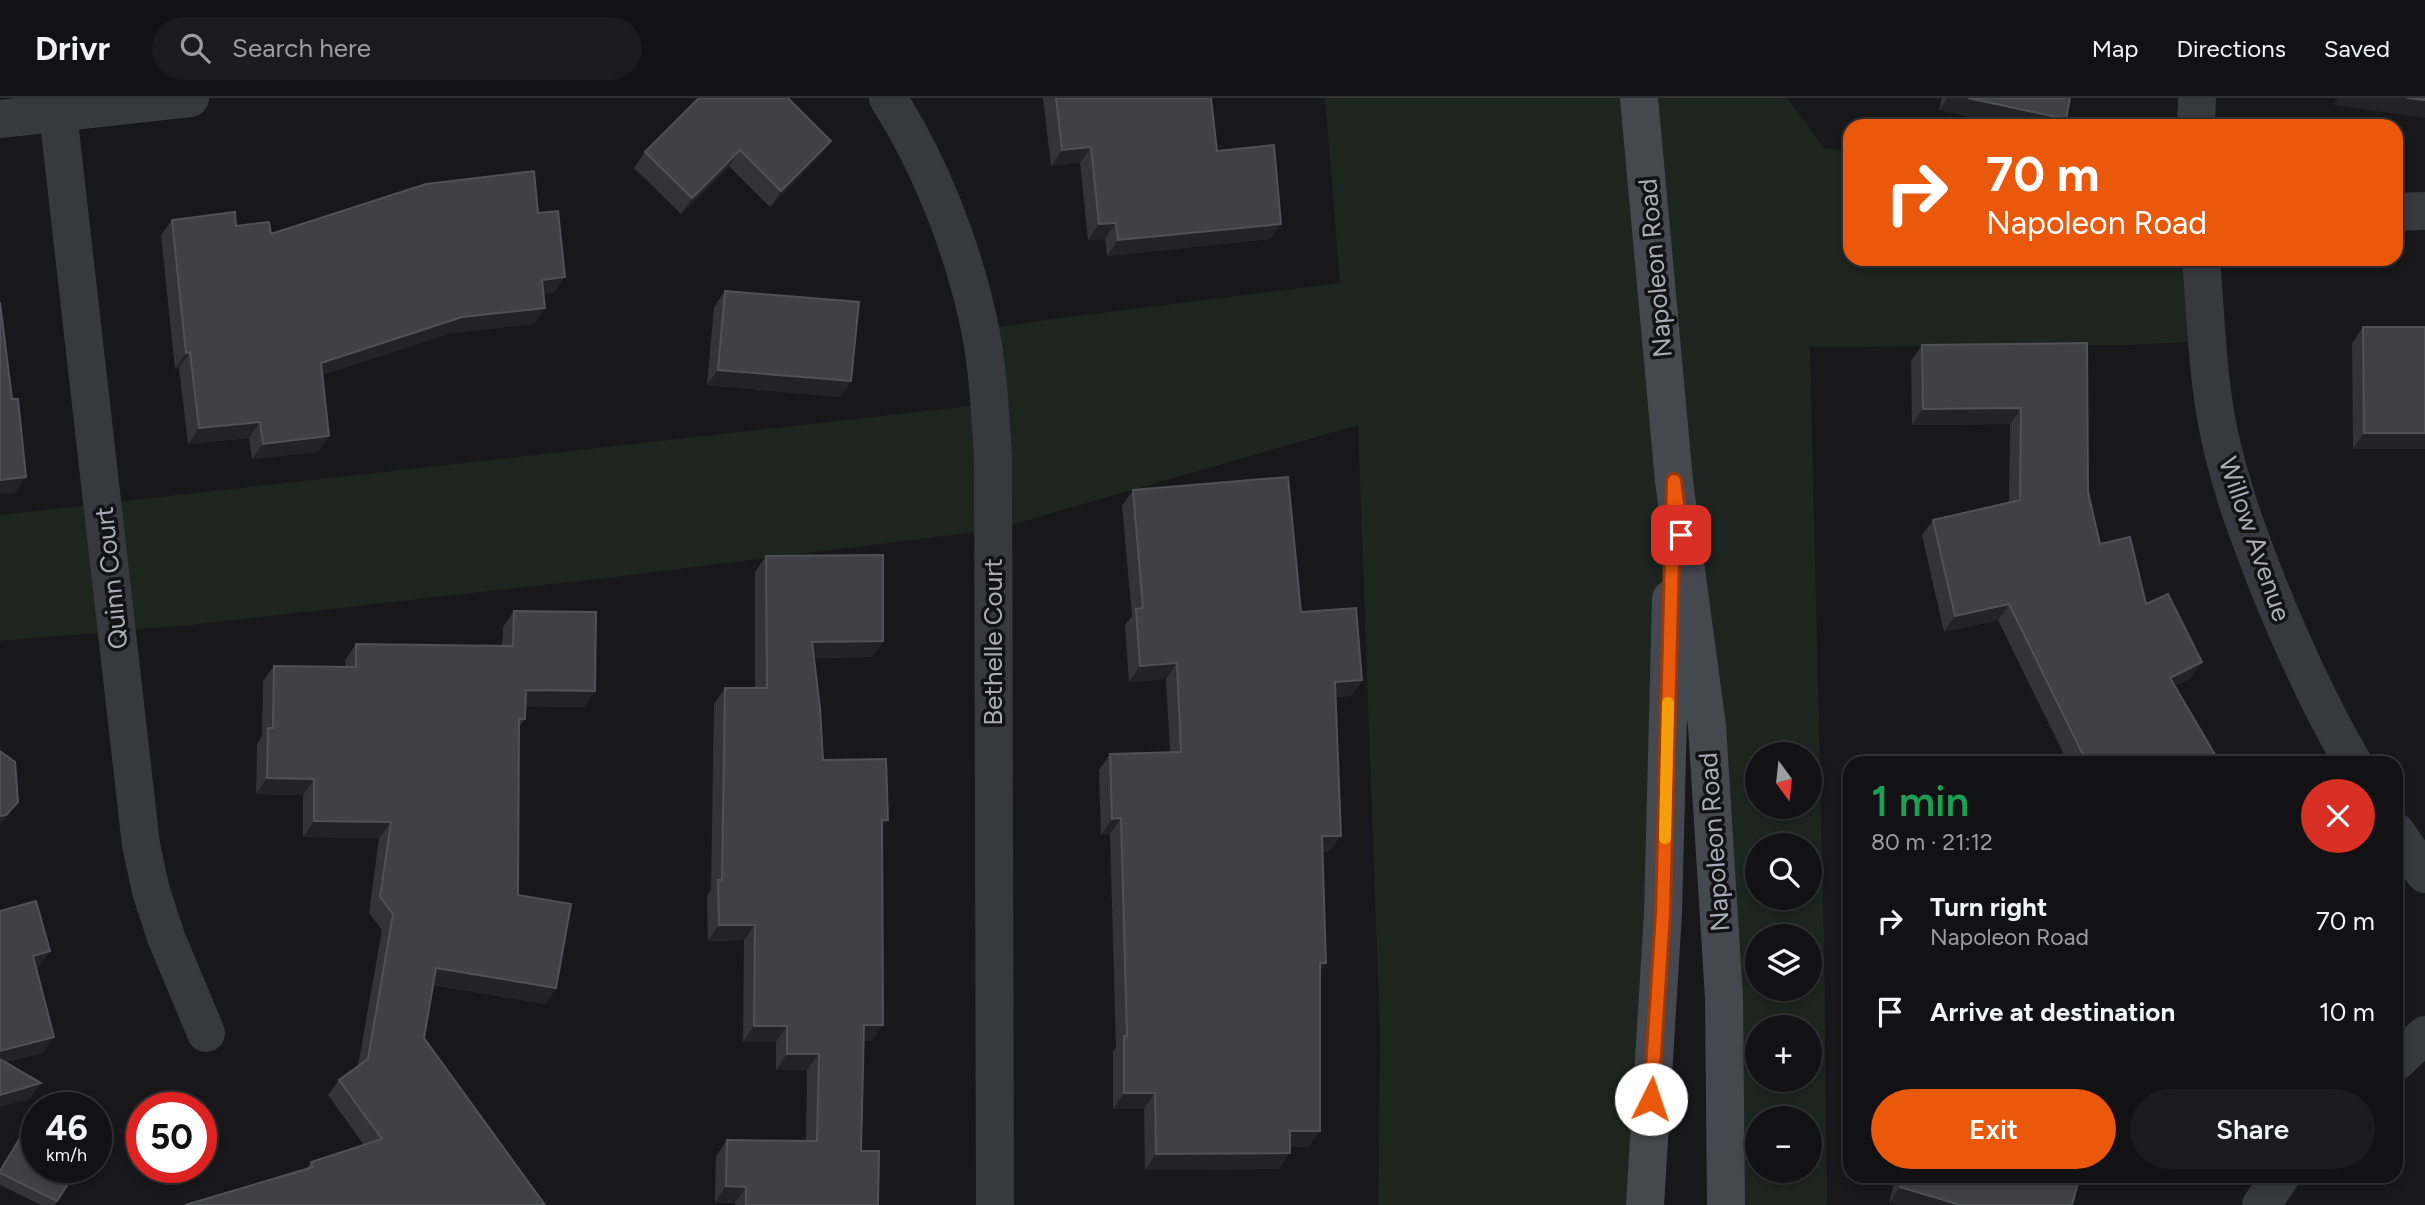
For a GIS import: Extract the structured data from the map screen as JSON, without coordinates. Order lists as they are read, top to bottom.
{
  "streets": {
    "main road": ["Napoleon Road"],
    "street": ["Willow Avenue", "Quinn Court", "Bethelle Court"]
  },
  "north": "bottom",
  "page": {
    "header": "Drivr",
    "search": "Search here",
    "nav": ["Map", "Directions", "Saved"],
    "turn": ["70 m", "Napoleon Road"],
    "map_buttons": ["+", "−"],
    "heading": ["1 min", "80 m · 21:12"],
    "list": [
      {
        "name": "Turn right",
        "note": "Napoleon Road",
        "value": "70 m"
      },
      {
        "name": "Arrive at destination",
        "value": "10 m"
      }
    ],
    "buttons": ["Exit", "Share"],
    "speed": "46 km/h",
    "limit": "50"
  }
}
